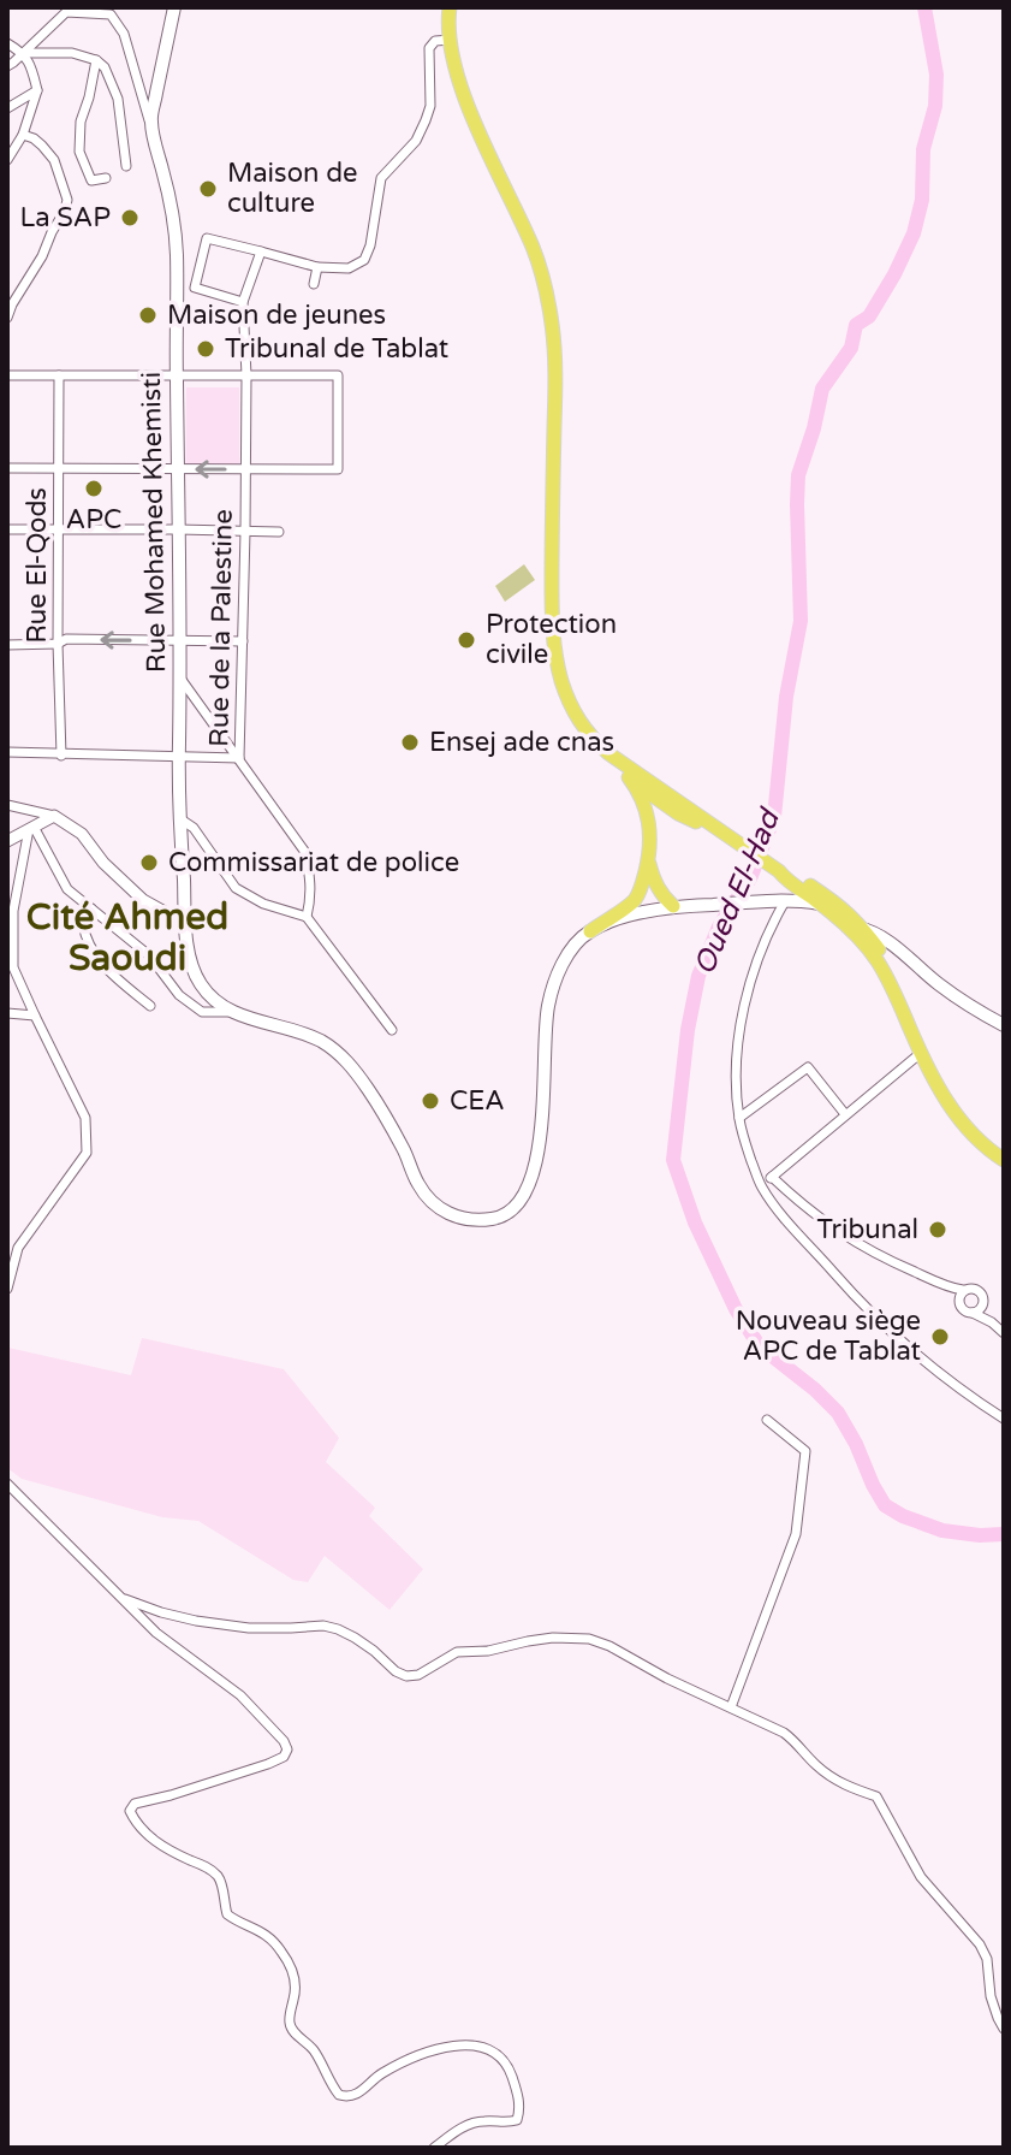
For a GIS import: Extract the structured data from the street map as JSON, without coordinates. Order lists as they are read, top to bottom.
{
  "streets": {
    "main road": ["Rue Mohamed Khemisti"],
    "street": ["Rue El-Qods", "Rue de la Palestine"]
  },
  "districts": ["Cité Ahmed Saoudi"],
  "water": ["Oued El-Had"],
  "places": [
    "Maison de culture",
    "La SAP",
    "Maison de jeunes",
    "Tribunal de Tablat",
    "APC",
    "Protection civile",
    "Ensej ade cnas",
    "Commissariat de police",
    "CEA",
    "Tribunal",
    "Nouveau siège APC de Tablat"
  ]
}
